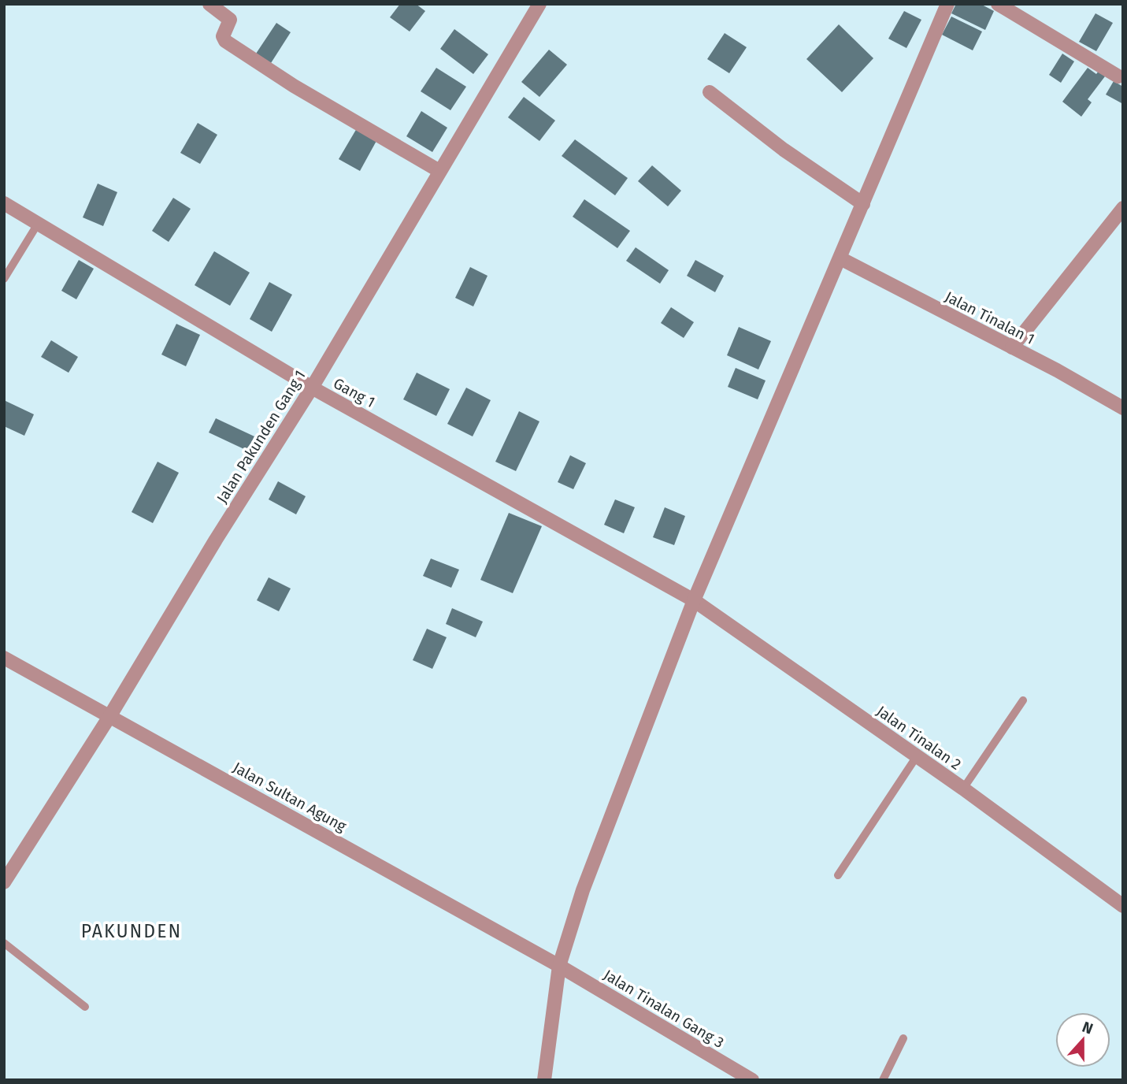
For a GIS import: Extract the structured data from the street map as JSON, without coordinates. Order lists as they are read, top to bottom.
{
  "streets": {
    "street": [
      "Jalan Tinalan 1",
      "Gang 1",
      "Jalan Pakunden Gang 1",
      "Jalan Tinalan 2",
      "Jalan Sultan Agung",
      "Jalan Tinalan Gang 3"
    ]
  },
  "crossings": [
    ["Gang 1", "Jalan Pakunden Gang 1"],
    ["Gang 1", "Jalan Tinalan 2"],
    ["Jalan Pakunden Gang 1", "Jalan Sultan Agung"],
    ["Jalan Sultan Agung", "Jalan Tinalan Gang 3"]
  ],
  "districts": ["PAKUNDEN"],
  "north": "top"
}
